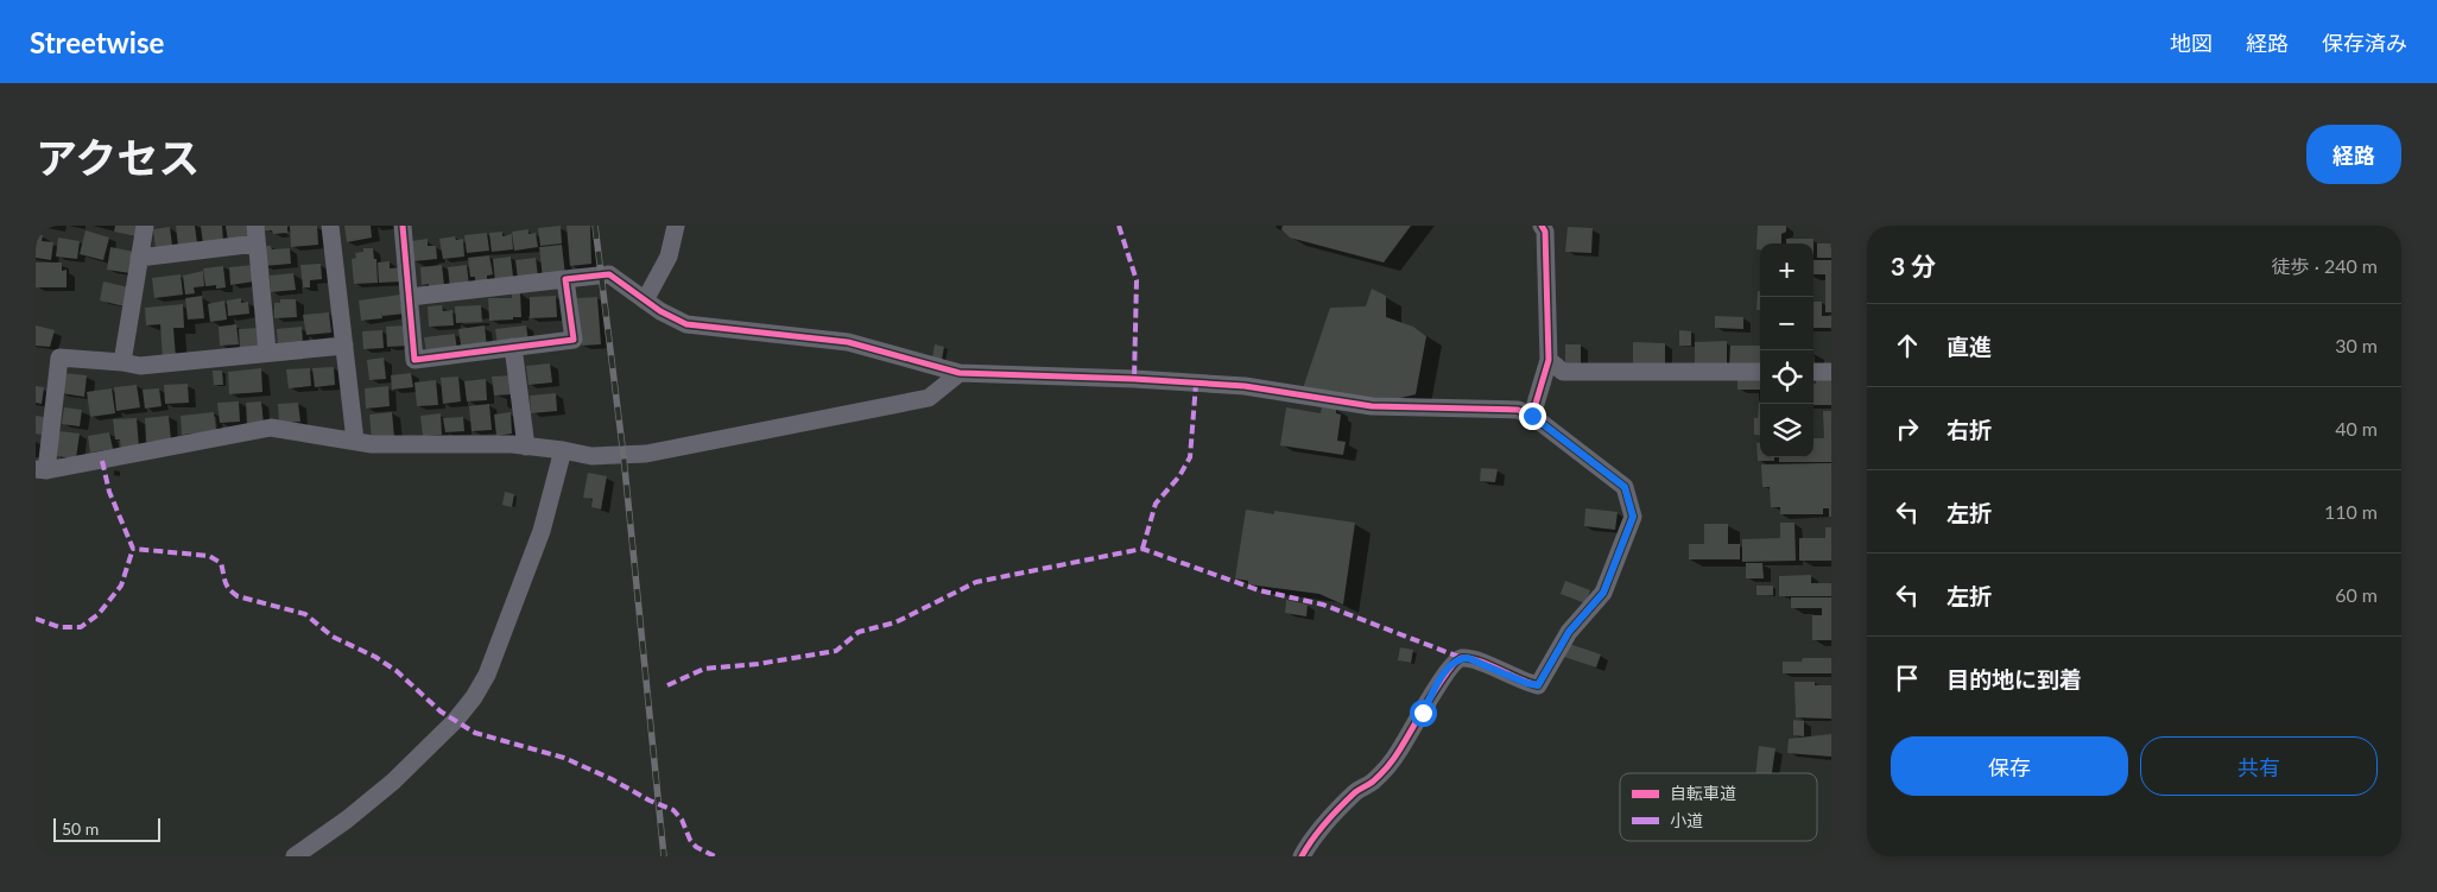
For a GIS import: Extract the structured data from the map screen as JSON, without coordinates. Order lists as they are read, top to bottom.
{
  "legend": ["自転車道", "小道"],
  "scale_bar": "50 m",
  "page": {
    "header": "Streetwise",
    "nav": ["地図", "経路", "保存済み"],
    "title": "アクセス",
    "buttons": [
      "経路",
      ["保存", "共有"]
    ],
    "heading": ["3 分", "徒歩 · 240 m"],
    "map_buttons": ["+", "−"],
    "list": [
      ["直進", "30 m"],
      ["右折", "40 m"],
      ["左折", "110 m"],
      ["左折", "60 m"],
      "目的地に到着"
    ],
    "scale": "50 m"
  }
}
